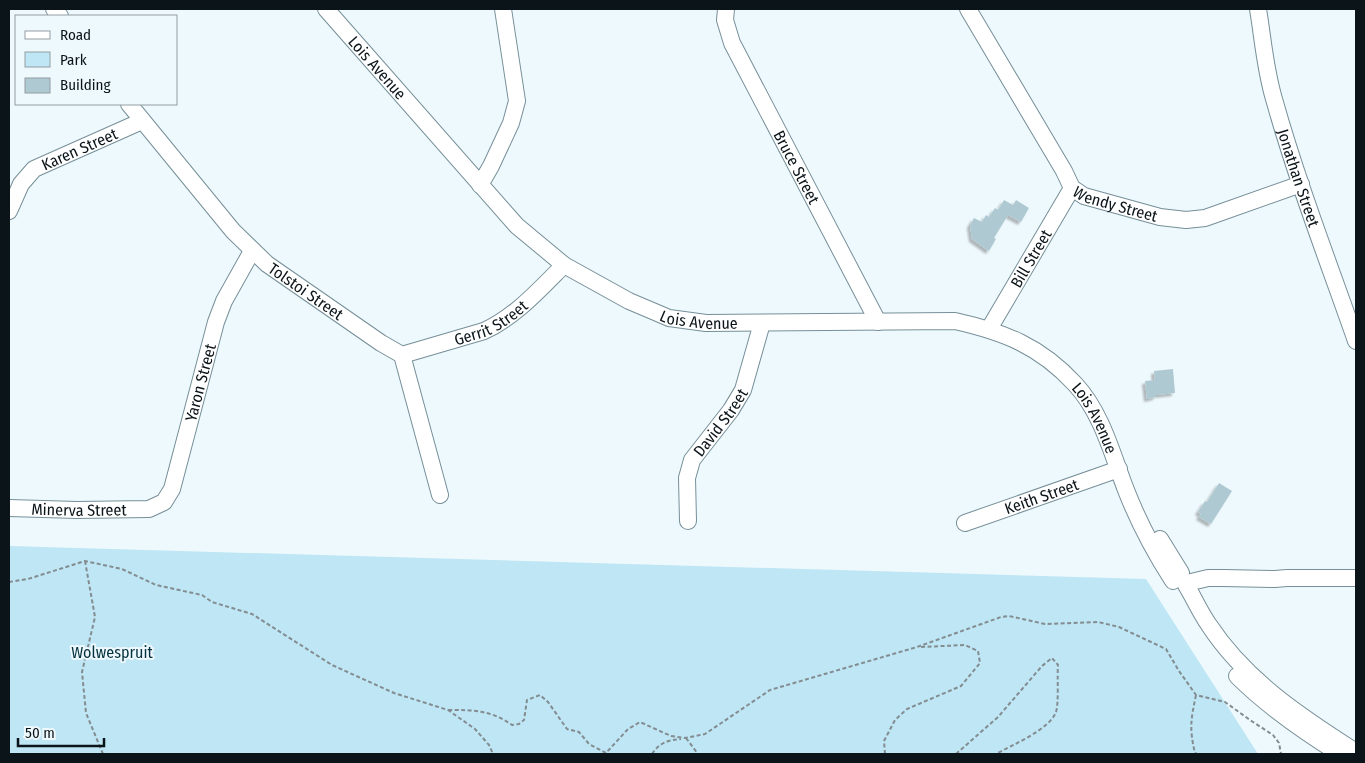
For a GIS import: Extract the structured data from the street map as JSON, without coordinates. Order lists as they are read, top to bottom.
{
  "streets": {
    "street": [
      "Lois Avenue",
      "Karen Street",
      "Bruce Street",
      "Jonathan Street",
      "Wendy Street",
      "Bill Street",
      "Tolstoi Street",
      "Gerrit Street",
      "Yaron Street",
      "David Street",
      "Keith Street",
      "Minerva Street"
    ]
  },
  "crossings": [
    ["Lois Avenue", "Bruce Street"],
    ["Lois Avenue", "Bill Street"],
    ["Lois Avenue", "Gerrit Street"],
    ["Lois Avenue", "David Street"],
    ["Lois Avenue", "Keith Street"],
    ["Karen Street", "Tolstoi Street"],
    ["Jonathan Street", "Wendy Street"],
    ["Wendy Street", "Bill Street"],
    ["Tolstoi Street", "Gerrit Street"],
    ["Tolstoi Street", "Yaron Street"],
    ["Yaron Street", "Minerva Street"]
  ],
  "parks": ["Wolwespruit"],
  "legend": ["Road", "Park", "Building"],
  "scale_bar": "50 m"
}
